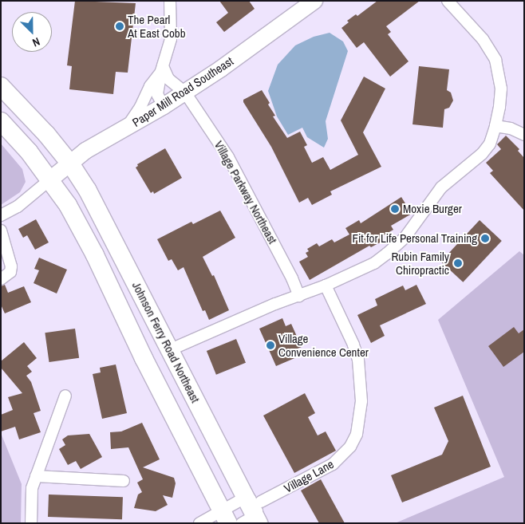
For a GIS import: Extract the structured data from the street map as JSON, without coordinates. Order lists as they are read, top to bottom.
{
  "streets": {
    "main road": ["Johnson Ferry Road Northeast"],
    "street": ["Paper Mill Road Southeast", "Village Parkway Northeast", "Village Lane"]
  },
  "crossings": [
    ["Paper Mill Road Southeast", "Village Parkway Northeast"],
    ["Paper Mill Road Southeast", "Johnson Ferry Road Northeast"],
    ["Johnson Ferry Road Northeast", "Village Lane"]
  ],
  "places": [
    "The Pearl At East Cobb",
    "Moxie Burger",
    "Fit for Life Personal Training",
    "Rubin Family Chiropractic",
    "Village Convenience Center"
  ],
  "north": "bottom right"
}
